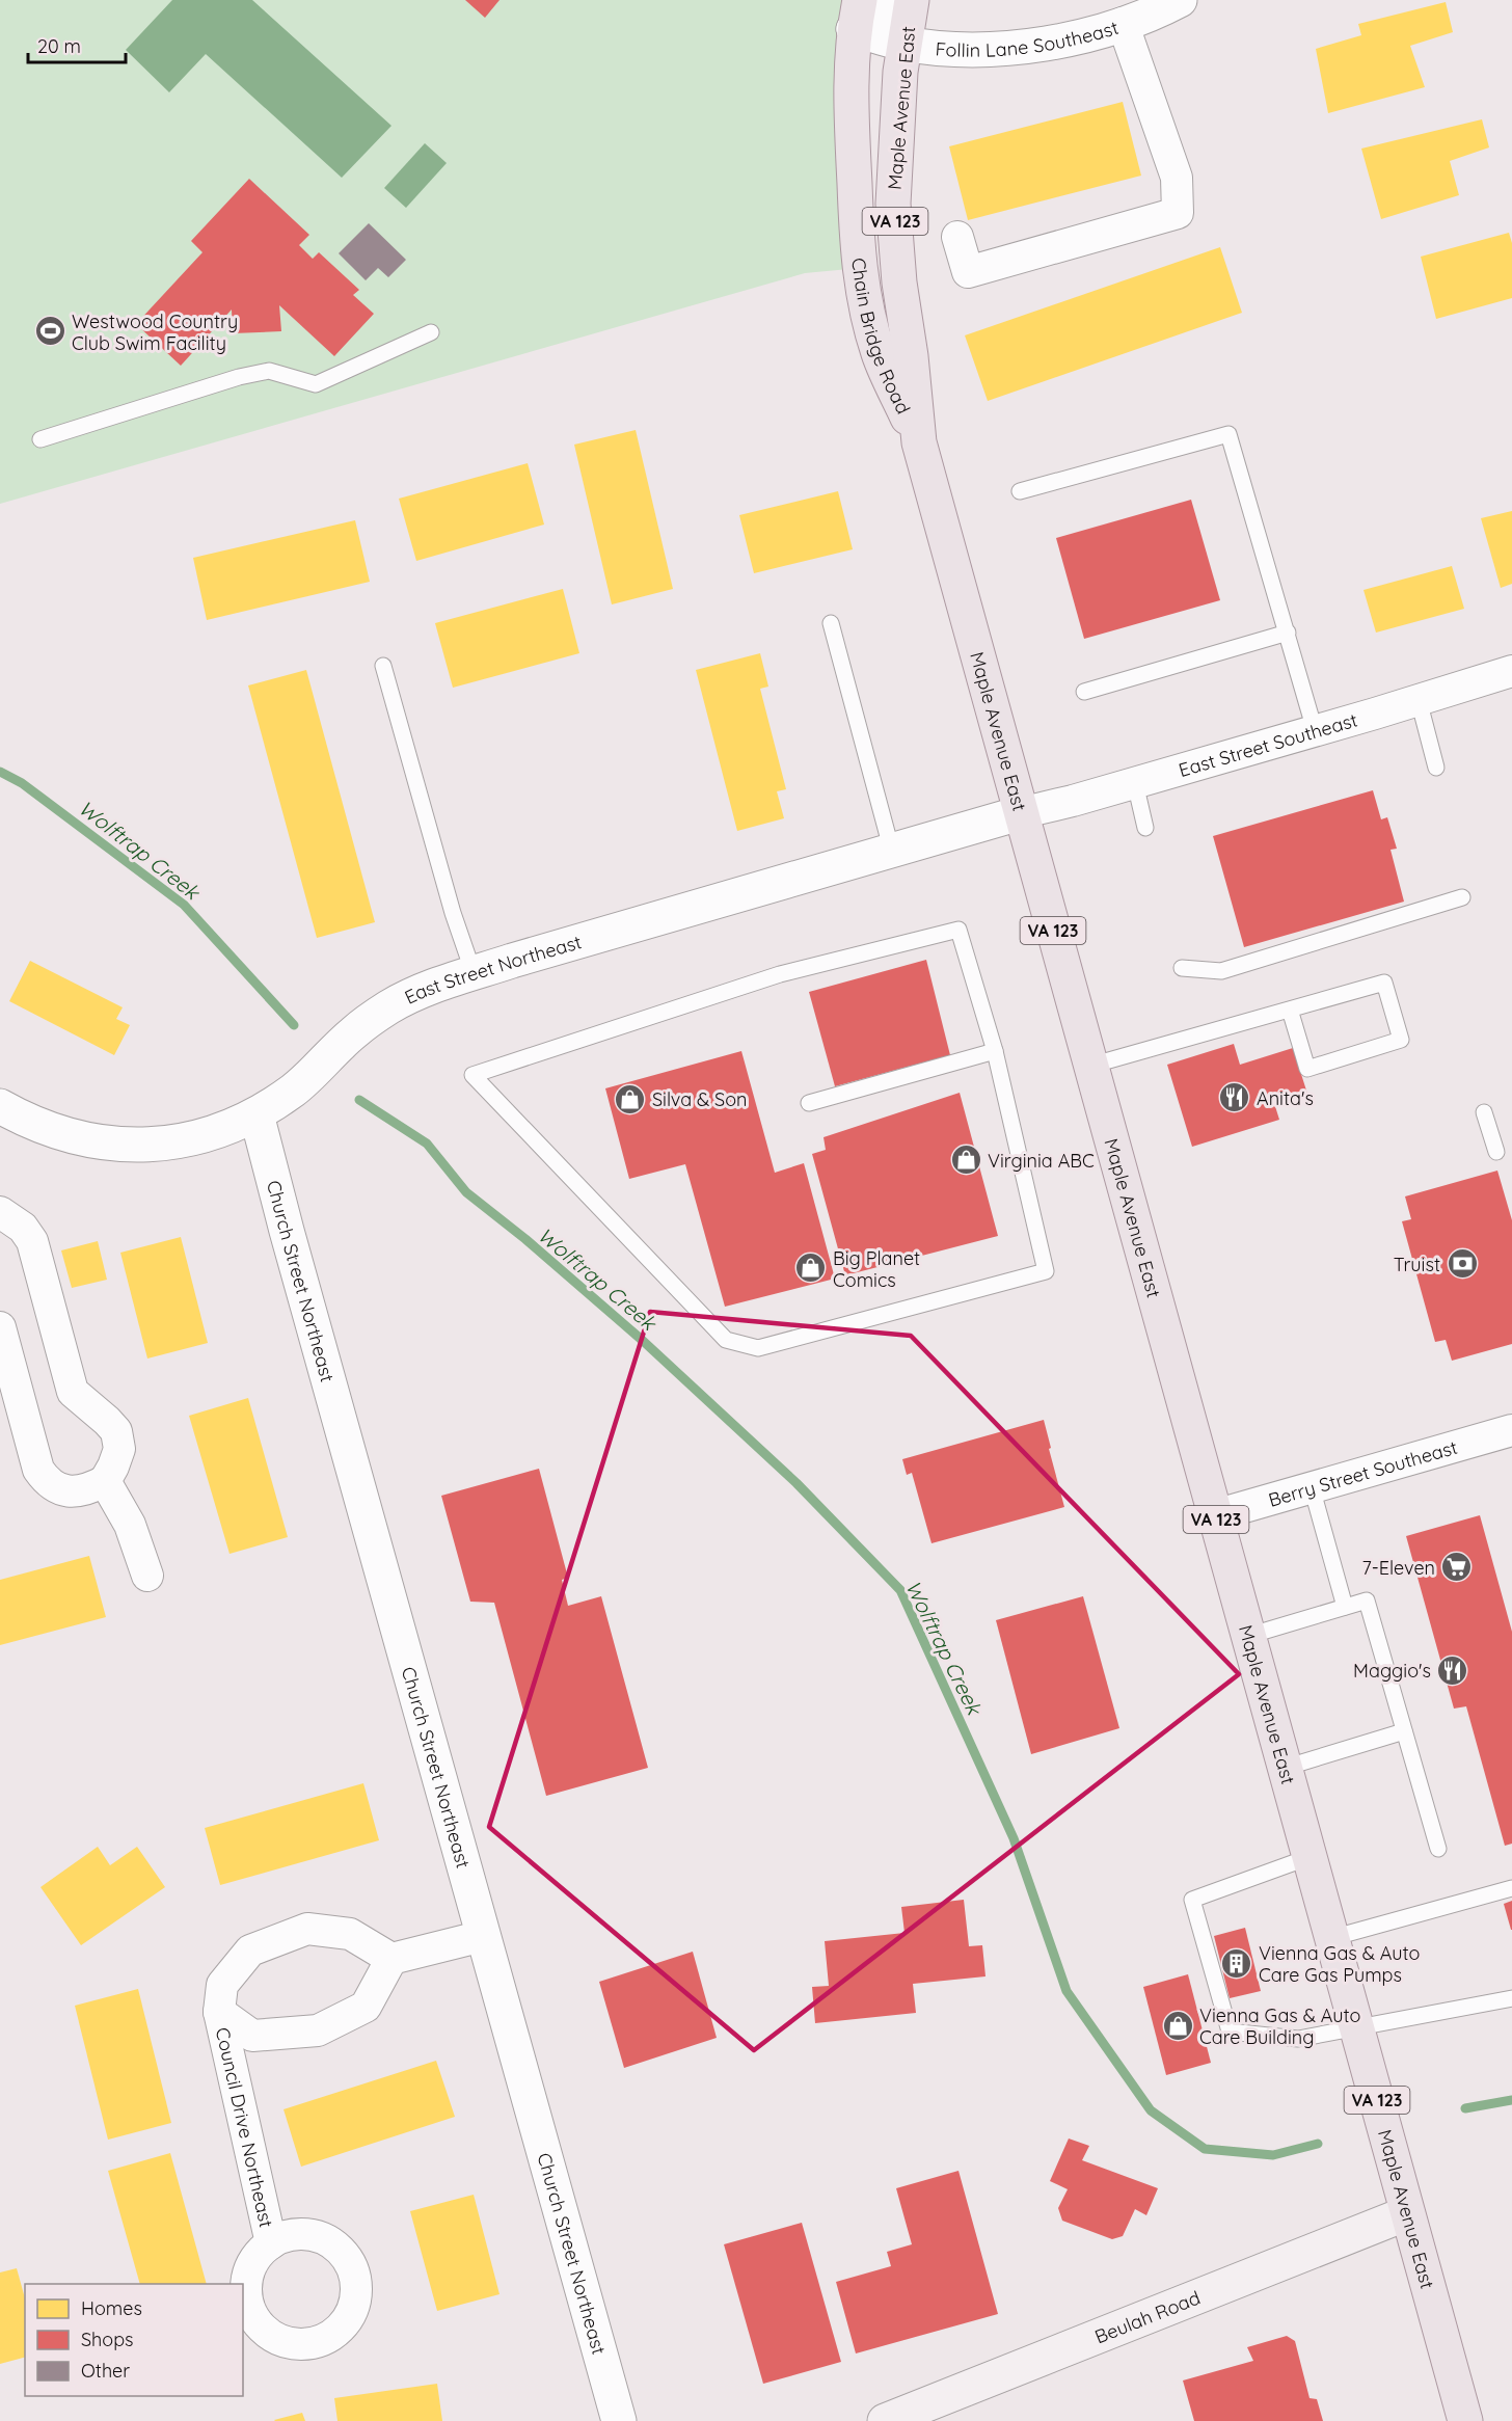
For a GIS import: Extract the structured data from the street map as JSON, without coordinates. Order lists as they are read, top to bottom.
{
  "streets": {
    "main road": [
      "Maple Avenue East",
      "VA 123",
      "Chain Bridge Road",
      "Beulah Road"
    ],
    "street": [
      "Follin Lane Southeast",
      "East Street Southeast",
      "East Street Northeast",
      "Church Street Northeast",
      "Berry Street Southeast",
      "Council Drive Northeast"
    ]
  },
  "crossings": [
    ["Follin Lane Southeast", "Maple Avenue East"],
    ["Follin Lane Southeast", "Chain Bridge Road"],
    ["Maple Avenue East", "Chain Bridge Road"],
    ["Maple Avenue East", "East Street Southeast"],
    ["Maple Avenue East", "East Street Northeast"],
    ["Maple Avenue East", "Berry Street Southeast"],
    ["Maple Avenue East", "Beulah Road"],
    ["East Street Southeast", "East Street Northeast"],
    ["East Street Northeast", "Church Street Northeast"]
  ],
  "water": ["Wolftrap Creek"],
  "places": {
    "sports": ["Westwood Country Club Swim Facility"],
    "restaurant": ["Anita's", "Maggio's"],
    "shop": [
      "Silva & Son",
      "Virginia ABC",
      "Big Planet Comics",
      "Vienna Gas & Auto Care Building"
    ],
    "bank": ["Truist"],
    "supermarket": ["7-Eleven"],
    "building": ["Vienna Gas & Auto Care Gas Pumps"]
  },
  "legend": ["Homes", "Shops", "Other"],
  "scale_bar": "20 m"
}
